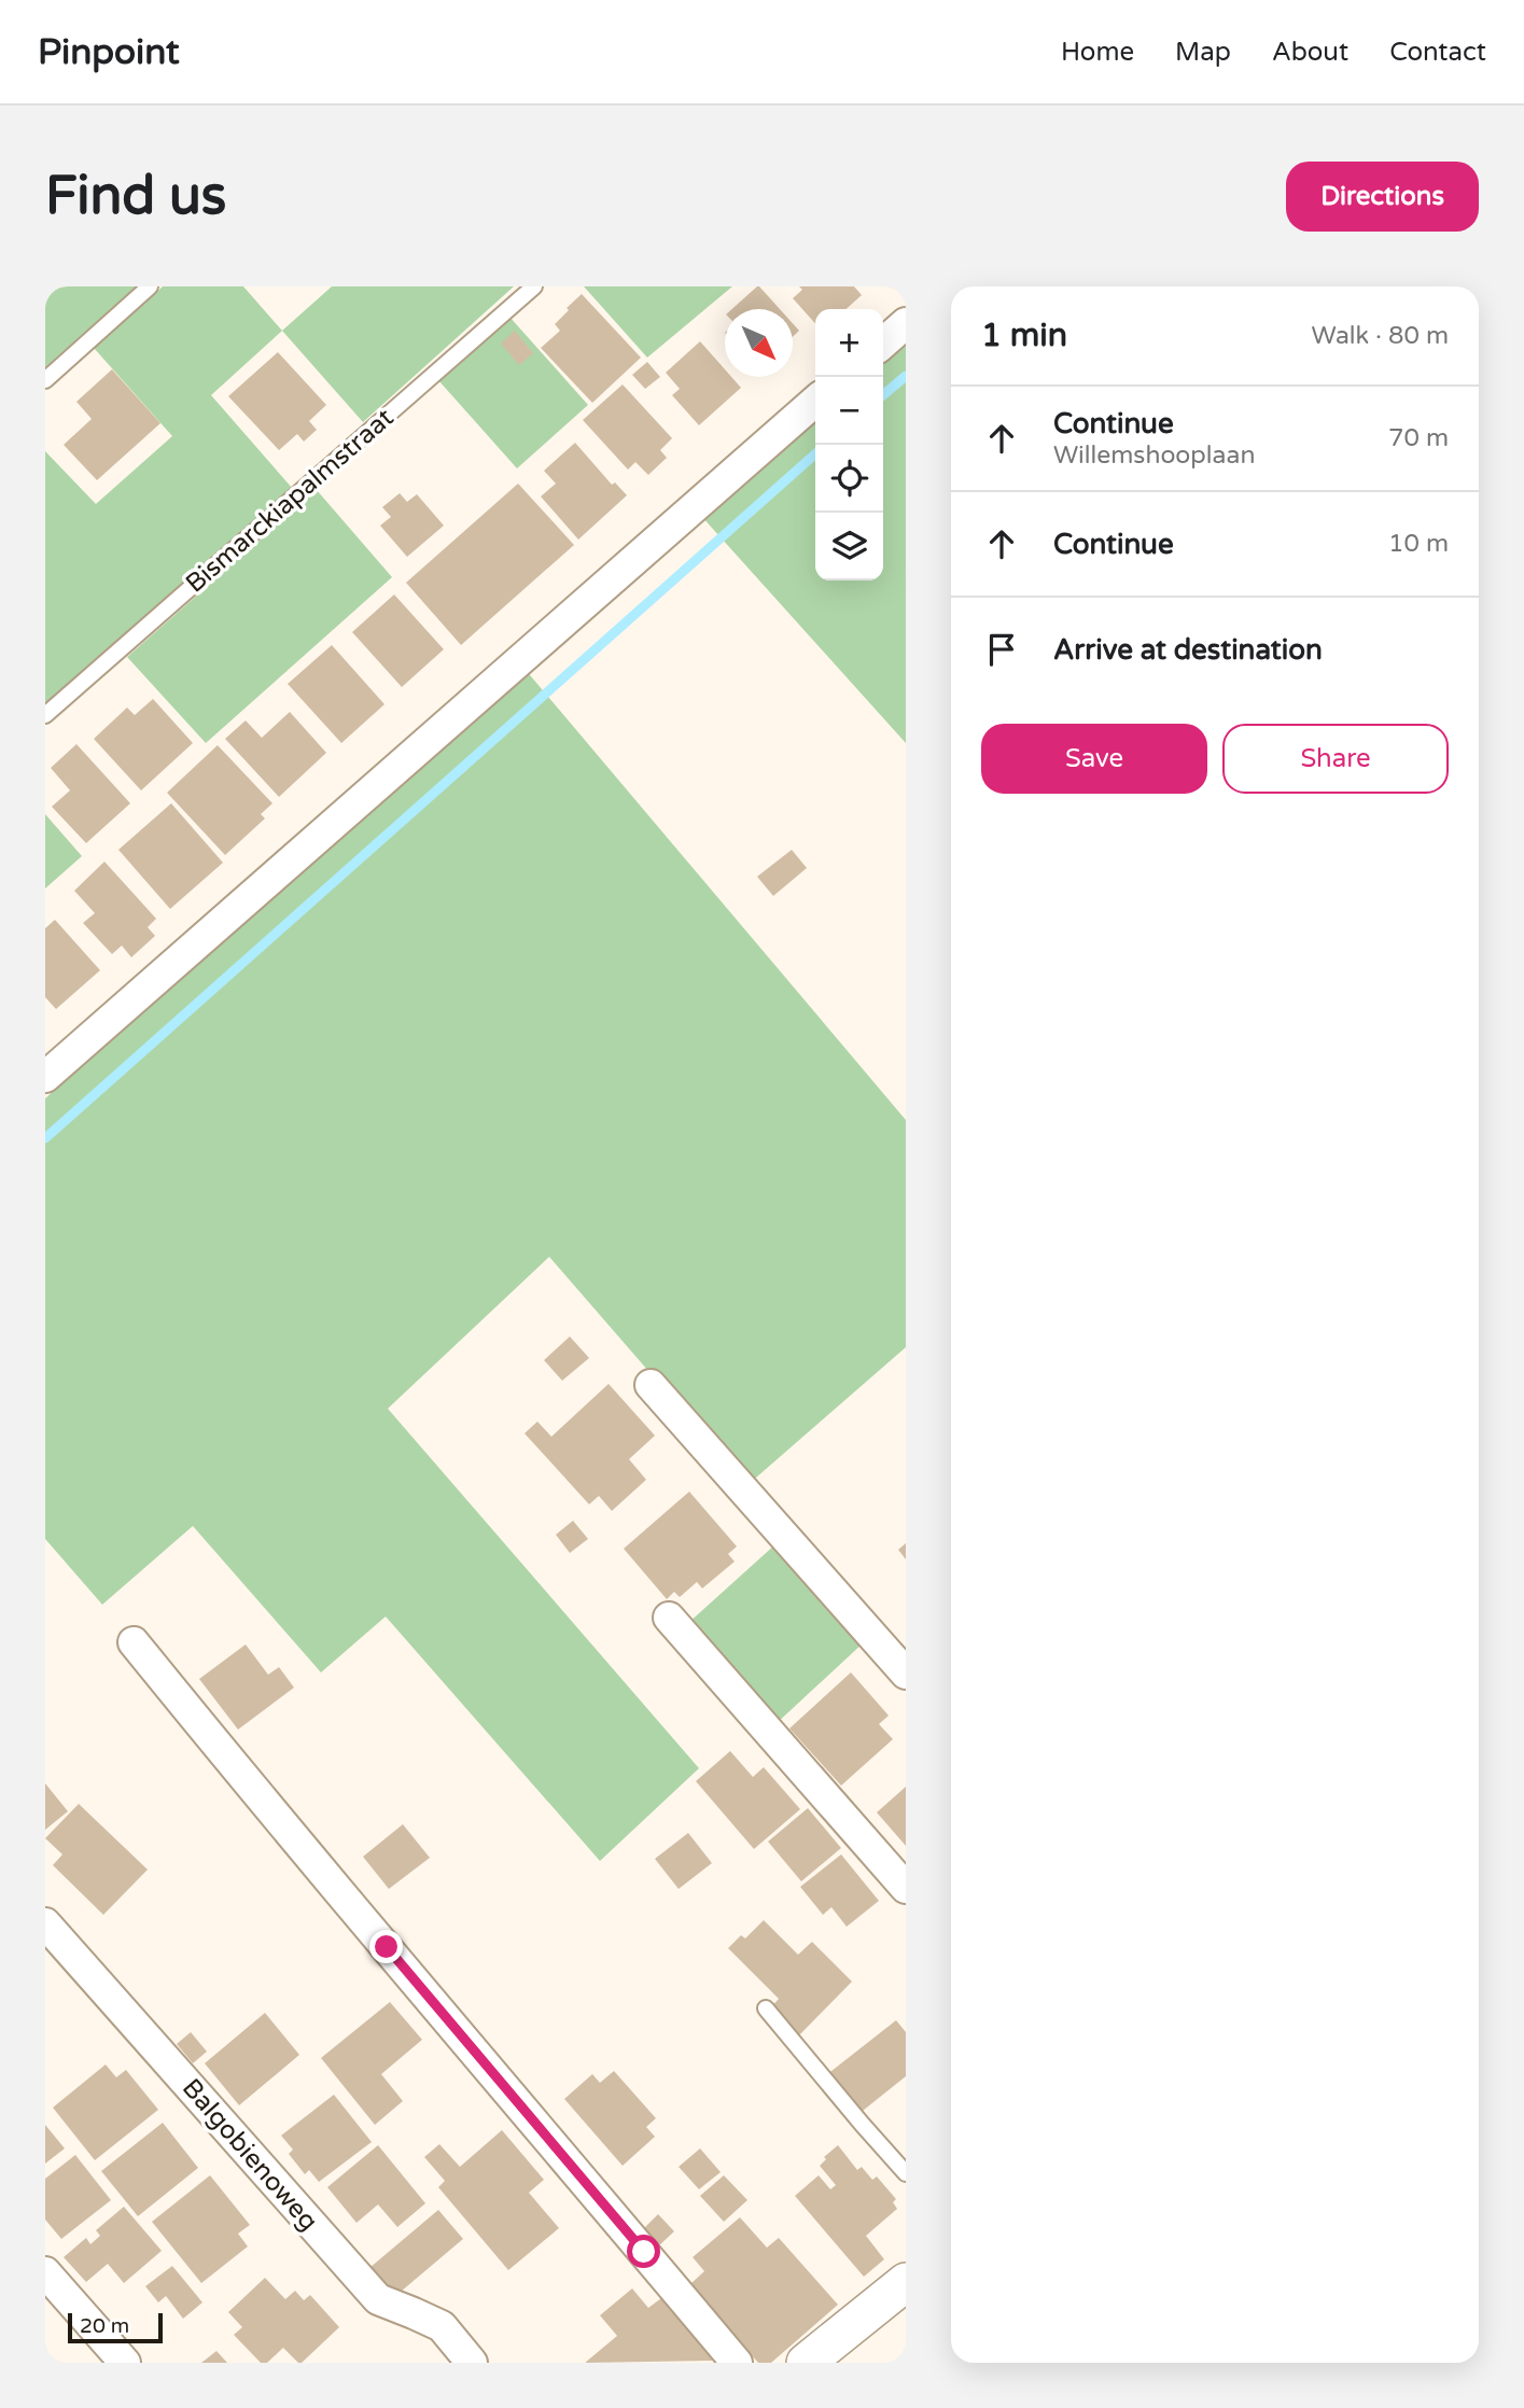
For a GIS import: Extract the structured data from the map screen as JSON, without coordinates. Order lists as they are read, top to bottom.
{
  "streets": {
    "street": ["Balgobienoweg"],
    "lane": ["Bismarckiapalmstraat"]
  },
  "scale_bar": "20 m",
  "north": "bottom right",
  "page": {
    "header": "Pinpoint",
    "nav": [
      "Home",
      "Map",
      "About",
      "Contact"
    ],
    "buttons": [
      "Directions",
      ["Save", "Share"]
    ],
    "title": "Find us",
    "heading": ["1 min", "Walk · 80 m"],
    "map_buttons": ["+", "−"],
    "list": [
      ["Continue", "Willemshooplaan", "70 m"],
      ["Continue", "10 m"],
      "Arrive at destination"
    ],
    "scale": "20 m"
  }
}
